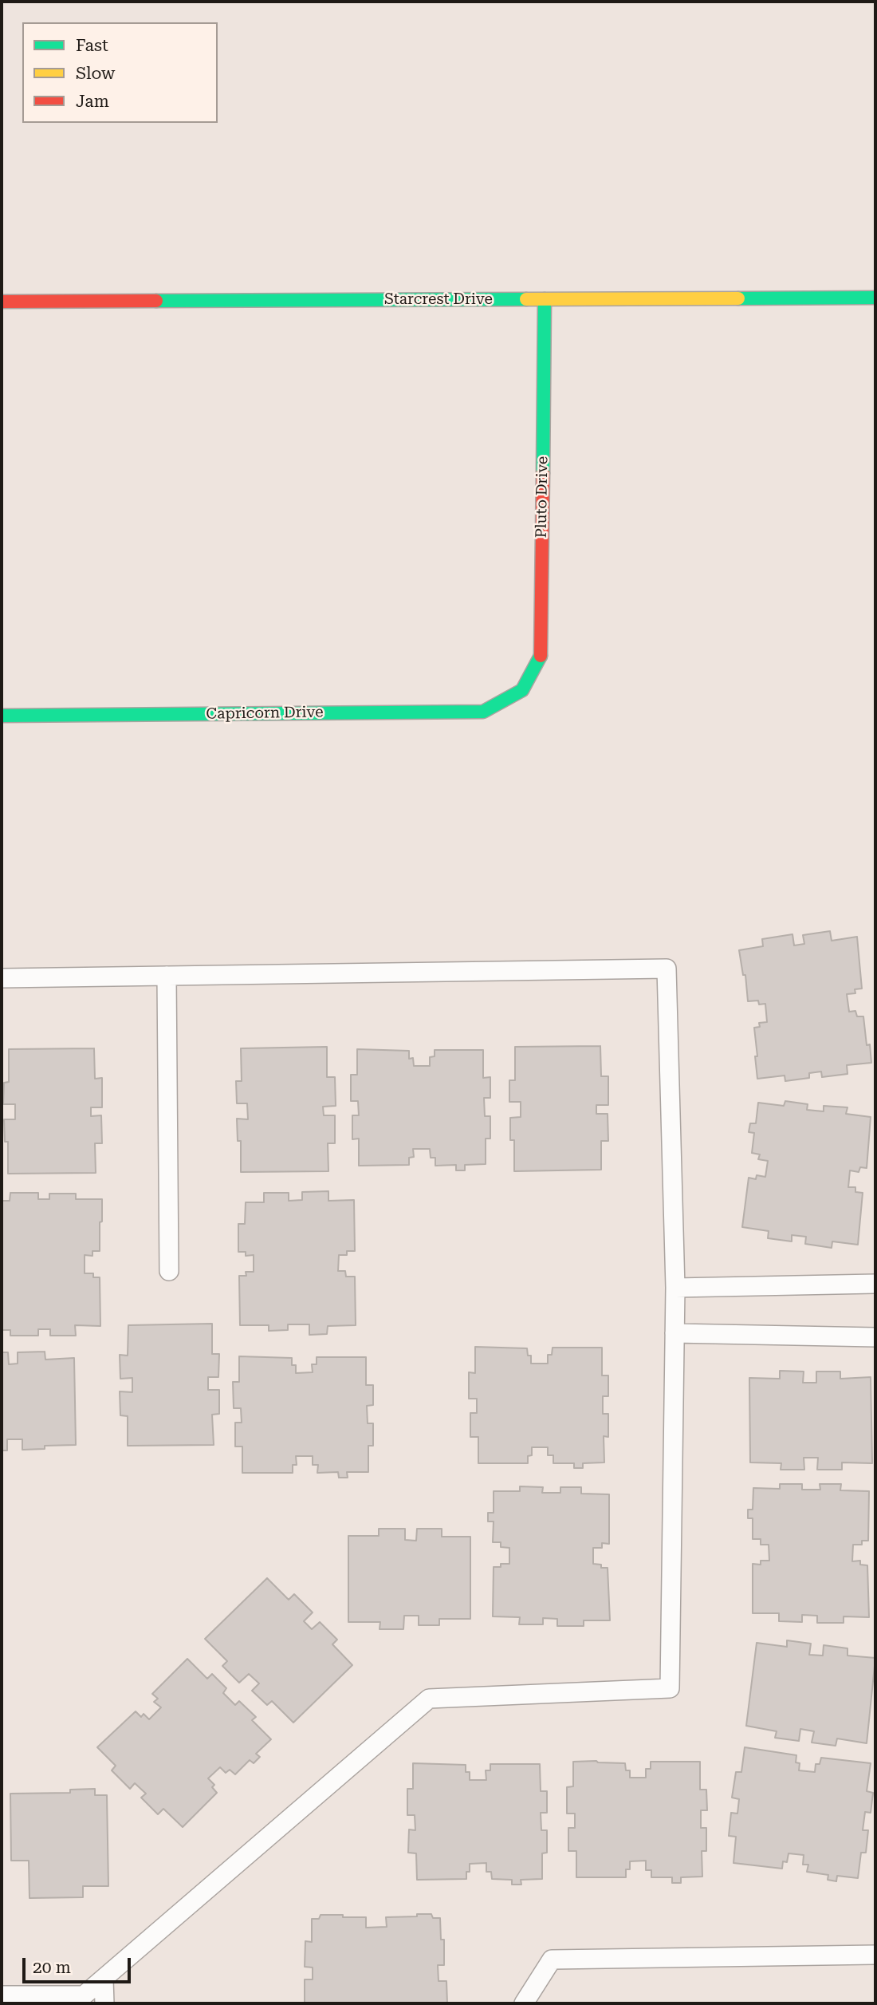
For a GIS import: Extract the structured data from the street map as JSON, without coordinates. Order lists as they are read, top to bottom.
{
  "streets": {
    "street": ["Starcrest Drive", "Pluto Drive", "Capricorn Drive"]
  },
  "crossings": [
    ["Starcrest Drive", "Pluto Drive"],
    ["Pluto Drive", "Capricorn Drive"]
  ],
  "legend": ["Fast", "Slow", "Jam"],
  "scale_bar": "20 m"
}
